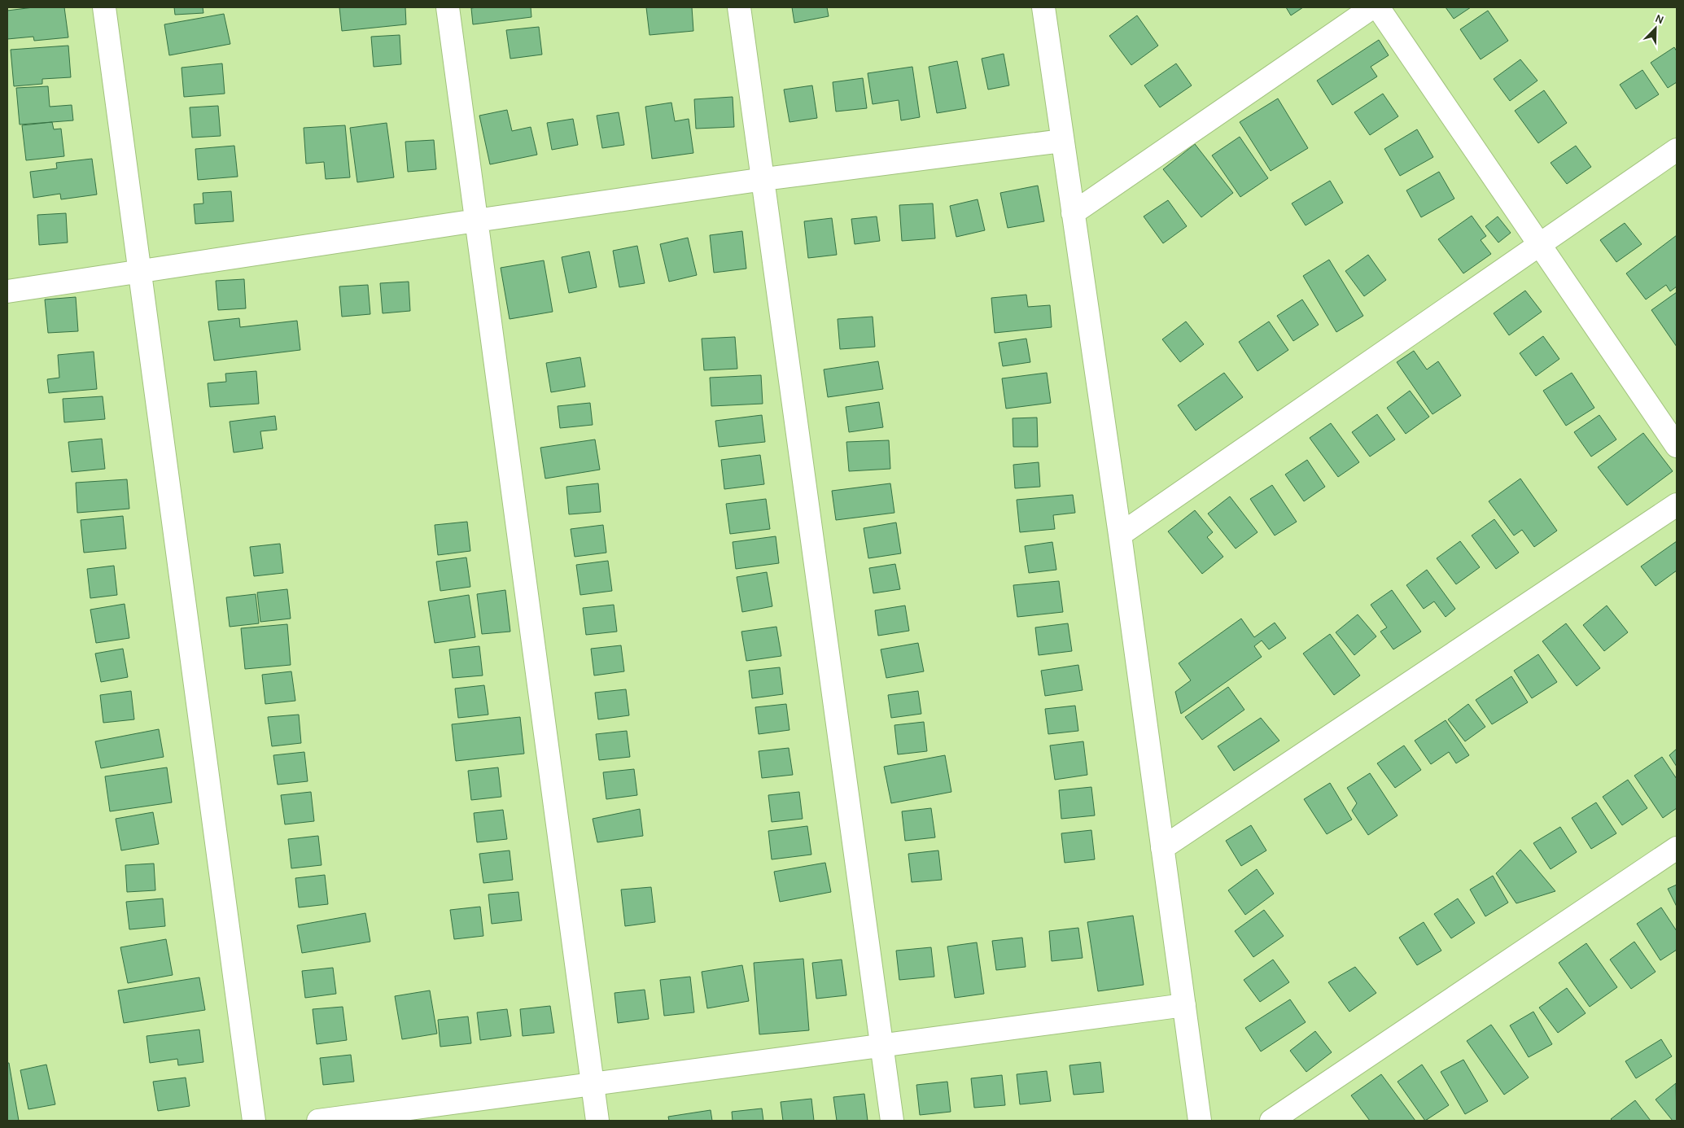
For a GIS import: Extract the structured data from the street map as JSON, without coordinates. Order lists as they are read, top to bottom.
{
  "north": "top right"
}
